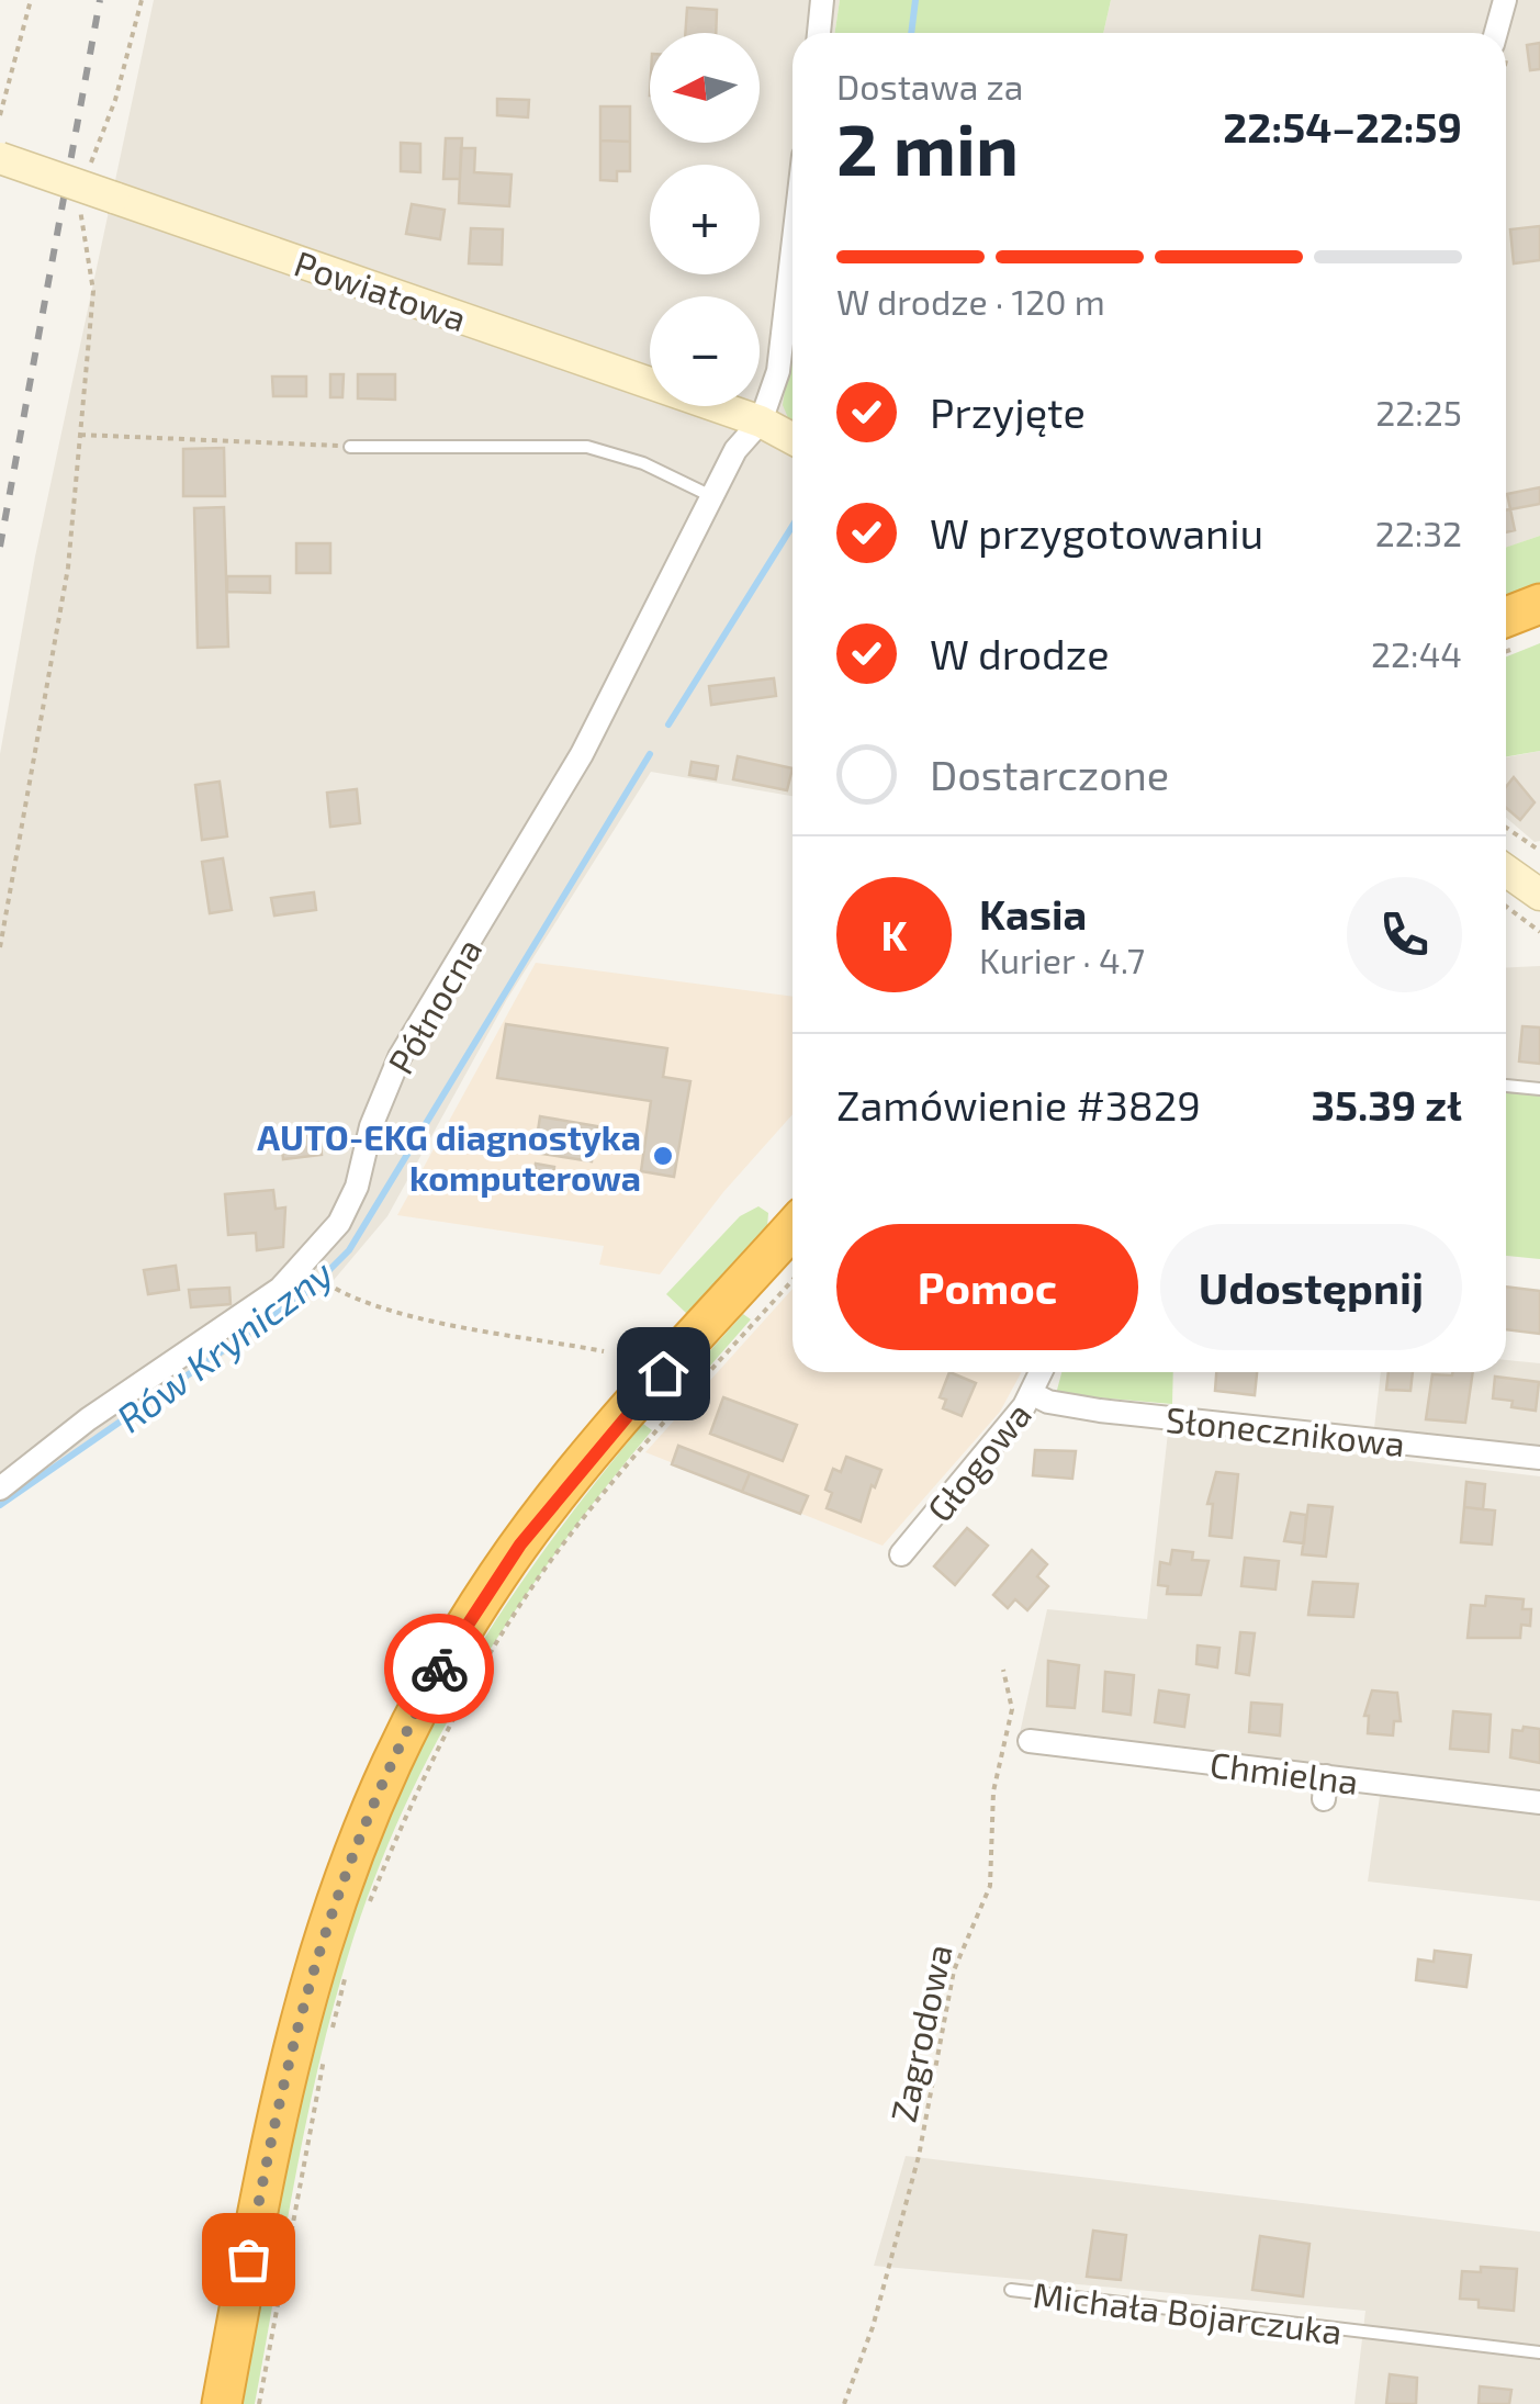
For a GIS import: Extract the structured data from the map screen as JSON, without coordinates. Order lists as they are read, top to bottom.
{
  "streets": {
    "main road": ["Powiatowa"],
    "street": [
      "Północna",
      "Słonecznikowa",
      "Głogowa",
      "Chmielna"
    ],
    "lane": ["Michała Bojarczuka"],
    "path": ["Zagrodowa"]
  },
  "crossings": [
    ["Powiatowa", "Północna"],
    ["Słonecznikowa", "Głogowa"]
  ],
  "water": ["Rów Kryniczny"],
  "places": ["AUTO-EKG diagnostyka komputerowa"],
  "north": "left",
  "page": {
    "map_buttons": ["+", "−"],
    "heading": ["2 min", "Dostawa za", "22:54–22:59"],
    "panel": [
      "Kasia",
      "Kurier · 4.7",
      "Zamówienie #3829",
      "35.39 zł"
    ],
    "bar": "W drodze · 120 m",
    "list": [
      ["Przyjęte", "22:25"],
      ["W przygotowaniu", "22:32"],
      ["W drodze", "22:44"],
      "Dostarczone"
    ],
    "round": "K",
    "buttons": ["Pomoc", "Udostępnij"]
  }
}
